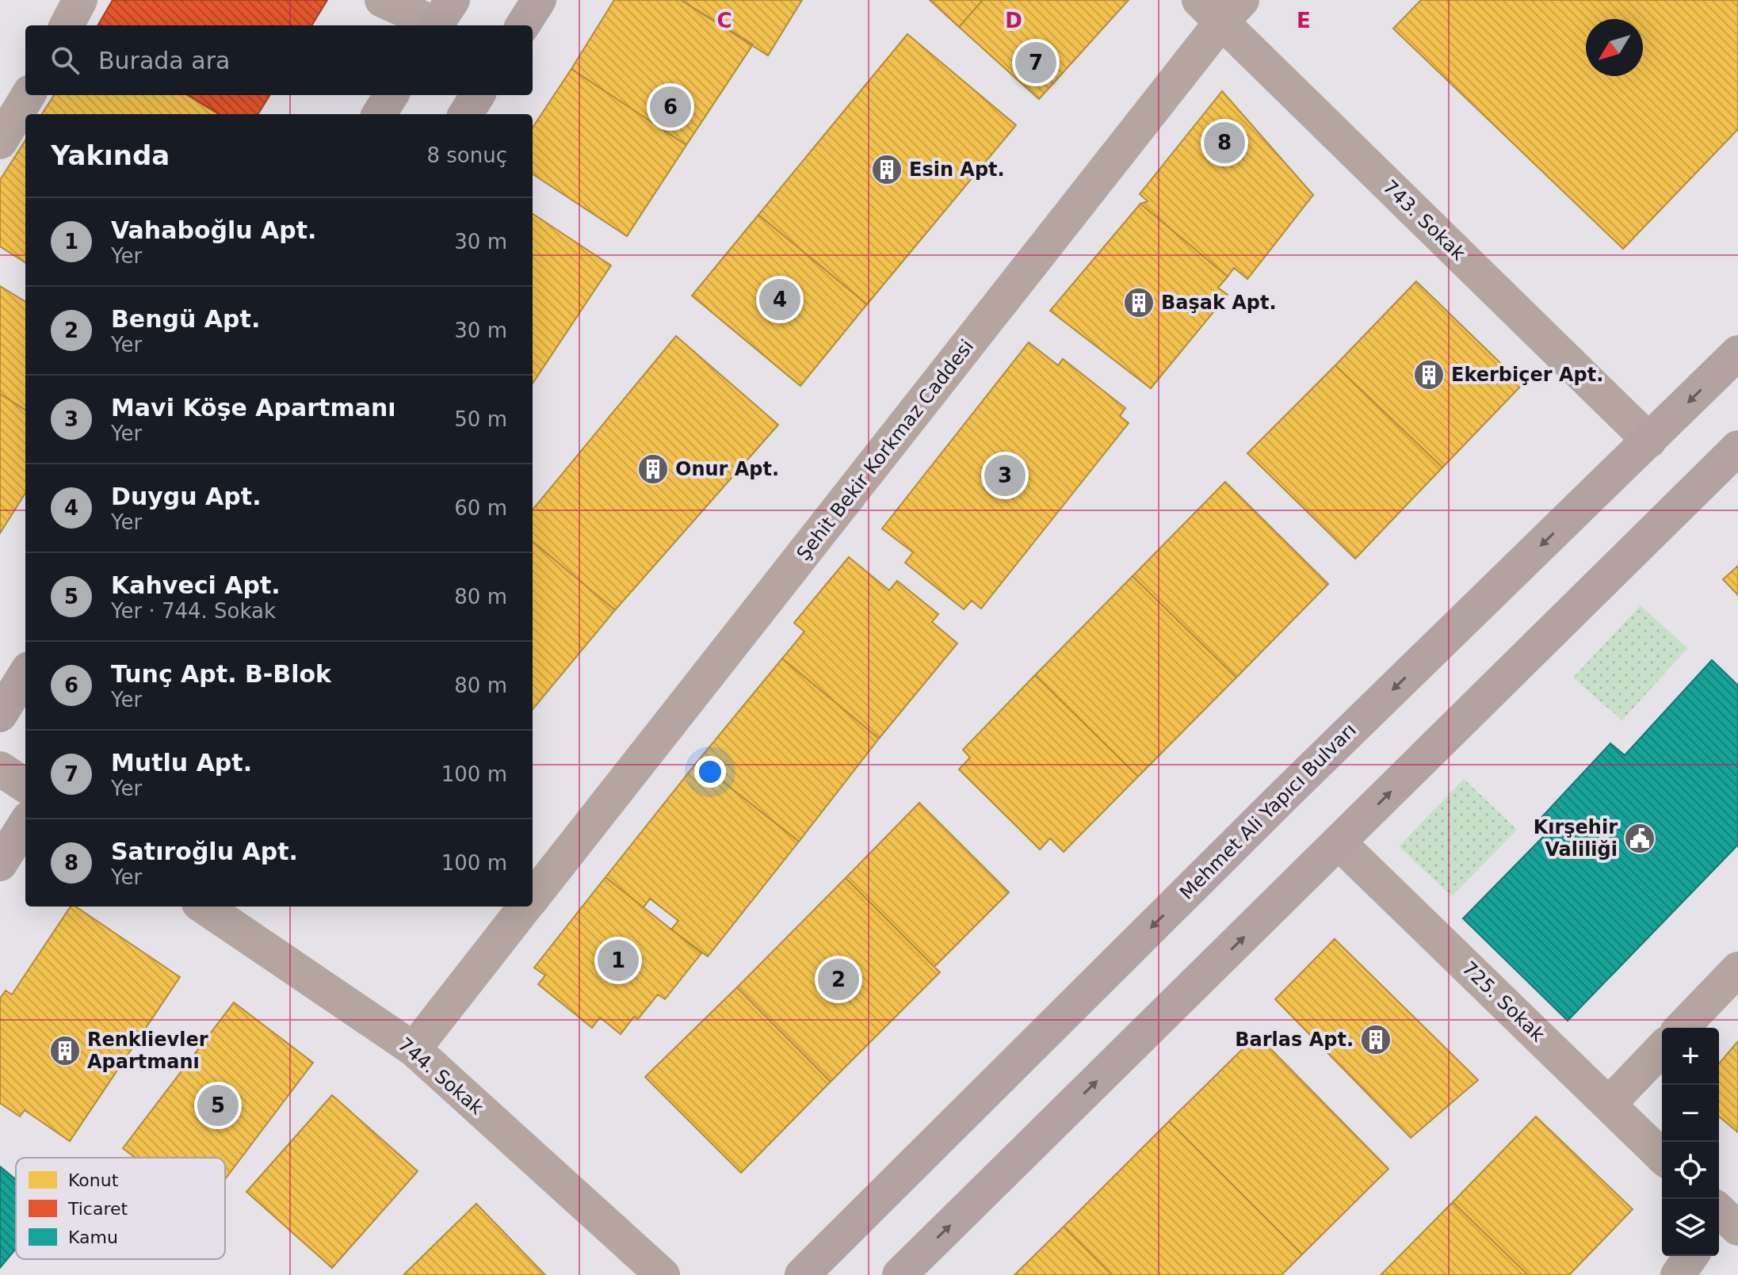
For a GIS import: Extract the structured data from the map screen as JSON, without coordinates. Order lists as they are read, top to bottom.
{
  "streets": {
    "main road": ["Mehmet Ali Yapıcı Bulvarı"],
    "street": [
      "743. Sokak",
      "Şehit Bekir Korkmaz Caddesi",
      "725. Sokak",
      "744. Sokak"
    ]
  },
  "crossings": [
    ["743. Sokak", "Şehit Bekir Korkmaz Caddesi"],
    ["743. Sokak", "Mehmet Ali Yapıcı Bulvarı"],
    ["Şehit Bekir Korkmaz Caddesi", "744. Sokak"]
  ],
  "places": {
    "building": [
      "Esin Apt.",
      "Başak Apt.",
      "Ekerbiçer Apt.",
      "Onur Apt.",
      "Barlas Apt.",
      "Renklievler Apartmanı"
    ],
    "public building": ["Kırşehir Valiliği"]
  },
  "legend": ["Konut", "Ticaret", "Kamu"],
  "north": "bottom left",
  "page": {
    "search": "Burada ara",
    "pins": [
      "7",
      "6",
      "8",
      "4",
      "3",
      "1",
      "2",
      "5"
    ],
    "heading": ["Yakında", "8 sonuç"],
    "list": [
      {
        "mark": "1",
        "name": "Vahaboğlu Apt.",
        "note": "Yer",
        "value": "30 m"
      },
      {
        "mark": "2",
        "name": "Bengü Apt.",
        "note": "Yer",
        "value": "30 m"
      },
      {
        "mark": "3",
        "name": "Mavi Köşe Apartmanı",
        "note": "Yer",
        "value": "50 m"
      },
      {
        "mark": "4",
        "name": "Duygu Apt.",
        "note": "Yer",
        "value": "60 m"
      },
      {
        "mark": "5",
        "name": "Kahveci Apt.",
        "note": "Yer · 744. Sokak",
        "value": "80 m"
      },
      {
        "mark": "6",
        "name": "Tunç Apt. B-Blok",
        "note": "Yer",
        "value": "80 m"
      },
      {
        "mark": "7",
        "name": "Mutlu Apt.",
        "note": "Yer",
        "value": "100 m"
      },
      {
        "mark": "8",
        "name": "Satıroğlu Apt.",
        "note": "Yer",
        "value": "100 m"
      }
    ],
    "map_buttons": ["+", "−"]
  },
  "grid": {
    "columns": ["C", "D", "E"]
  }
}
